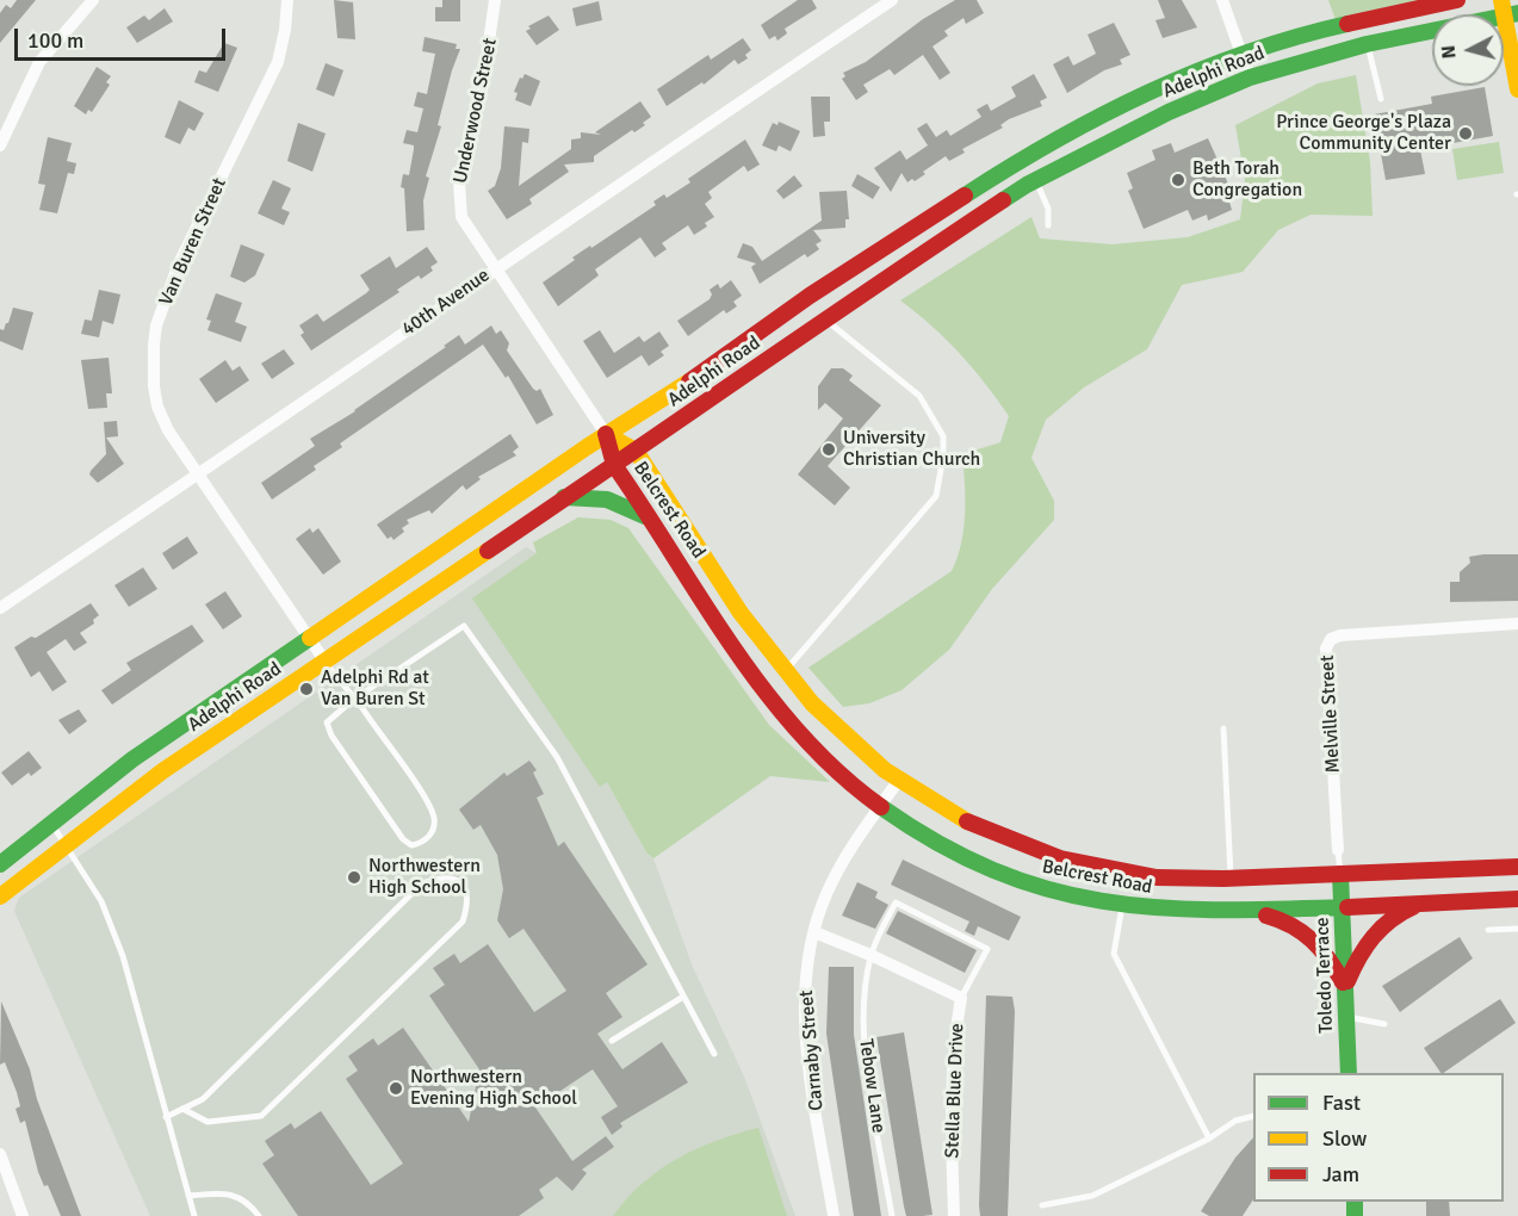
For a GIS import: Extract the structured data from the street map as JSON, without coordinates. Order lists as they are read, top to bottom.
{
  "streets": {
    "main road": ["Adelphi Road", "Belcrest Road", "Toledo Terrace"],
    "street": [
      "Underwood Street",
      "Van Buren Street",
      "40th Avenue",
      "Melville Street",
      "Carnaby Street",
      "Stella Blue Drive"
    ],
    "lane": ["Tebow Lane"]
  },
  "crossings": [
    ["Adelphi Road", "Underwood Street"],
    ["Adelphi Road", "Van Buren Street"],
    ["Adelphi Road", "Belcrest Road"],
    ["Underwood Street", "40th Avenue"],
    ["Underwood Street", "Belcrest Road"],
    ["Van Buren Street", "40th Avenue"],
    ["Belcrest Road", "Toledo Terrace"],
    ["Belcrest Road", "Carnaby Street"],
    ["Carnaby Street", "Stella Blue Drive"],
    ["Tebow Lane", "Stella Blue Drive"]
  ],
  "places": [
    "Prince George's Plaza Community Center",
    "Beth Torah Congregation",
    "University Christian Church",
    "Adelphi Rd at Van Buren St",
    "Northwestern High School",
    "Northwestern Evening High School"
  ],
  "legend": ["Fast", "Slow", "Jam"],
  "scale_bar": "100 m",
  "north": "left"
}
